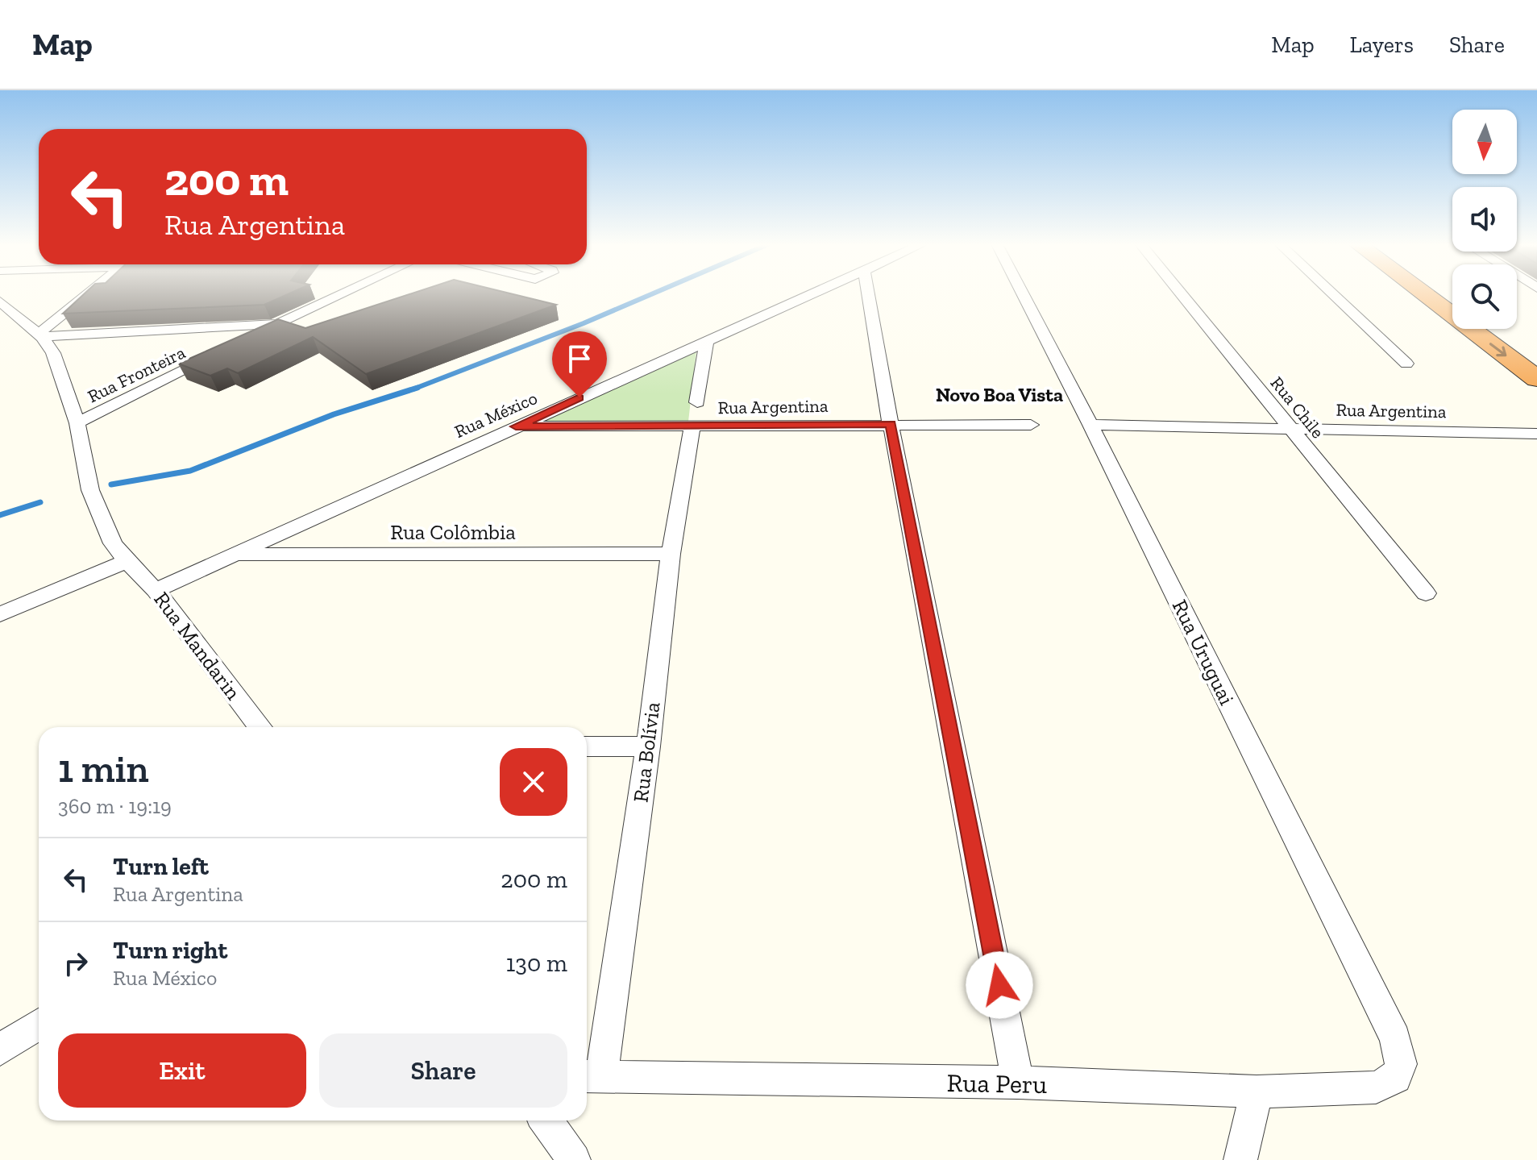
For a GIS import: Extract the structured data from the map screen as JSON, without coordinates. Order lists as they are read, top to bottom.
{
  "streets": {
    "street": [
      "Rua Fronteira",
      "Rua Argentina",
      "Rua Chile",
      "Rua México",
      "Rua Colômbia",
      "Rua Mandarin",
      "Rua Uruguai",
      "Rua Bolívia",
      "Rua Peru"
    ]
  },
  "crossings": [
    ["Rua Fronteira", "Rua Mandarin"],
    ["Rua Argentina", "Rua Chile"],
    ["Rua Argentina", "Rua México"],
    ["Rua Argentina", "Rua Uruguai"],
    ["Rua Argentina", "Rua Bolívia"],
    ["Rua México", "Rua Colômbia"],
    ["Rua México", "Rua Mandarin"],
    ["Rua Colômbia", "Rua Bolívia"],
    ["Rua Uruguai", "Rua Peru"],
    ["Rua Bolívia", "Rua Peru"]
  ],
  "districts": ["Novo Boa Vista"],
  "north": "bottom",
  "page": {
    "header": "Map",
    "nav": ["Map", "Layers", "Share"],
    "turn": ["200 m", "Rua Argentina"],
    "heading": ["1 min", "360 m · 19:19"],
    "list": [
      {
        "name": "Turn left",
        "note": "Rua Argentina",
        "value": "200 m"
      },
      {
        "name": "Turn right",
        "note": "Rua México",
        "value": "130 m"
      }
    ],
    "buttons": ["Exit", "Share"]
  }
}
